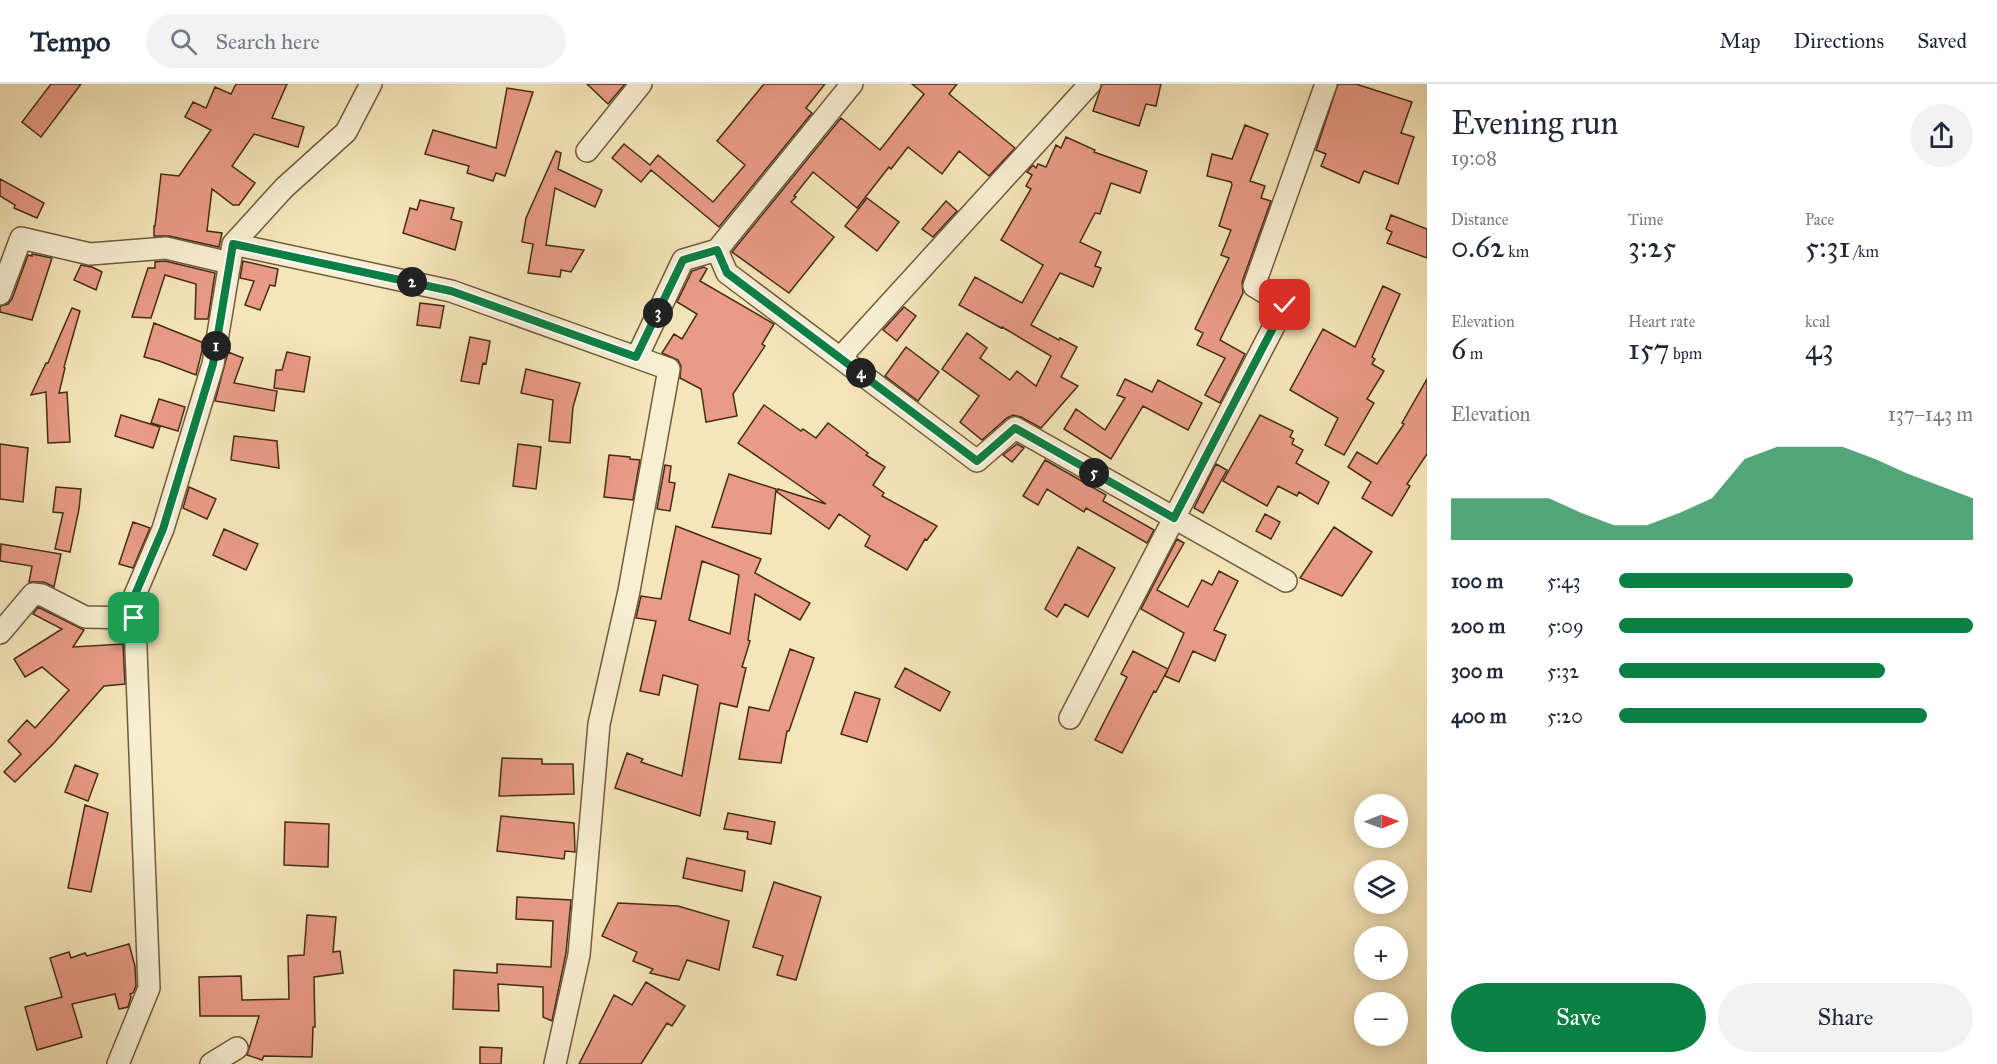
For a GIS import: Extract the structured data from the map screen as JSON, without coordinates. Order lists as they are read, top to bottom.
{
  "north": "right",
  "page": {
    "header": "Tempo",
    "search": "Search here",
    "nav": ["Map", "Directions", "Saved"],
    "heading": ["Evening run", "19:08"],
    "stats": [
      ["Distance", "0.62 km"],
      ["Time", "3:25"],
      ["Pace", "5:31 /km"],
      ["Elevation", "6 m"],
      ["Heart rate", "157 bpm"],
      ["kcal", "43"]
    ],
    "pins": [
      "2",
      "3",
      "1",
      "4",
      "5"
    ],
    "chart": ["Elevation", "137–143 m"],
    "list": [
      {
        "name": "100 m",
        "note": "5:43"
      },
      {
        "name": "200 m",
        "note": "5:09"
      },
      {
        "name": "300 m",
        "note": "5:32"
      },
      {
        "name": "400 m",
        "note": "5:20"
      }
    ],
    "map_buttons": ["+", "−"],
    "buttons": ["Save", "Share"]
  }
}
